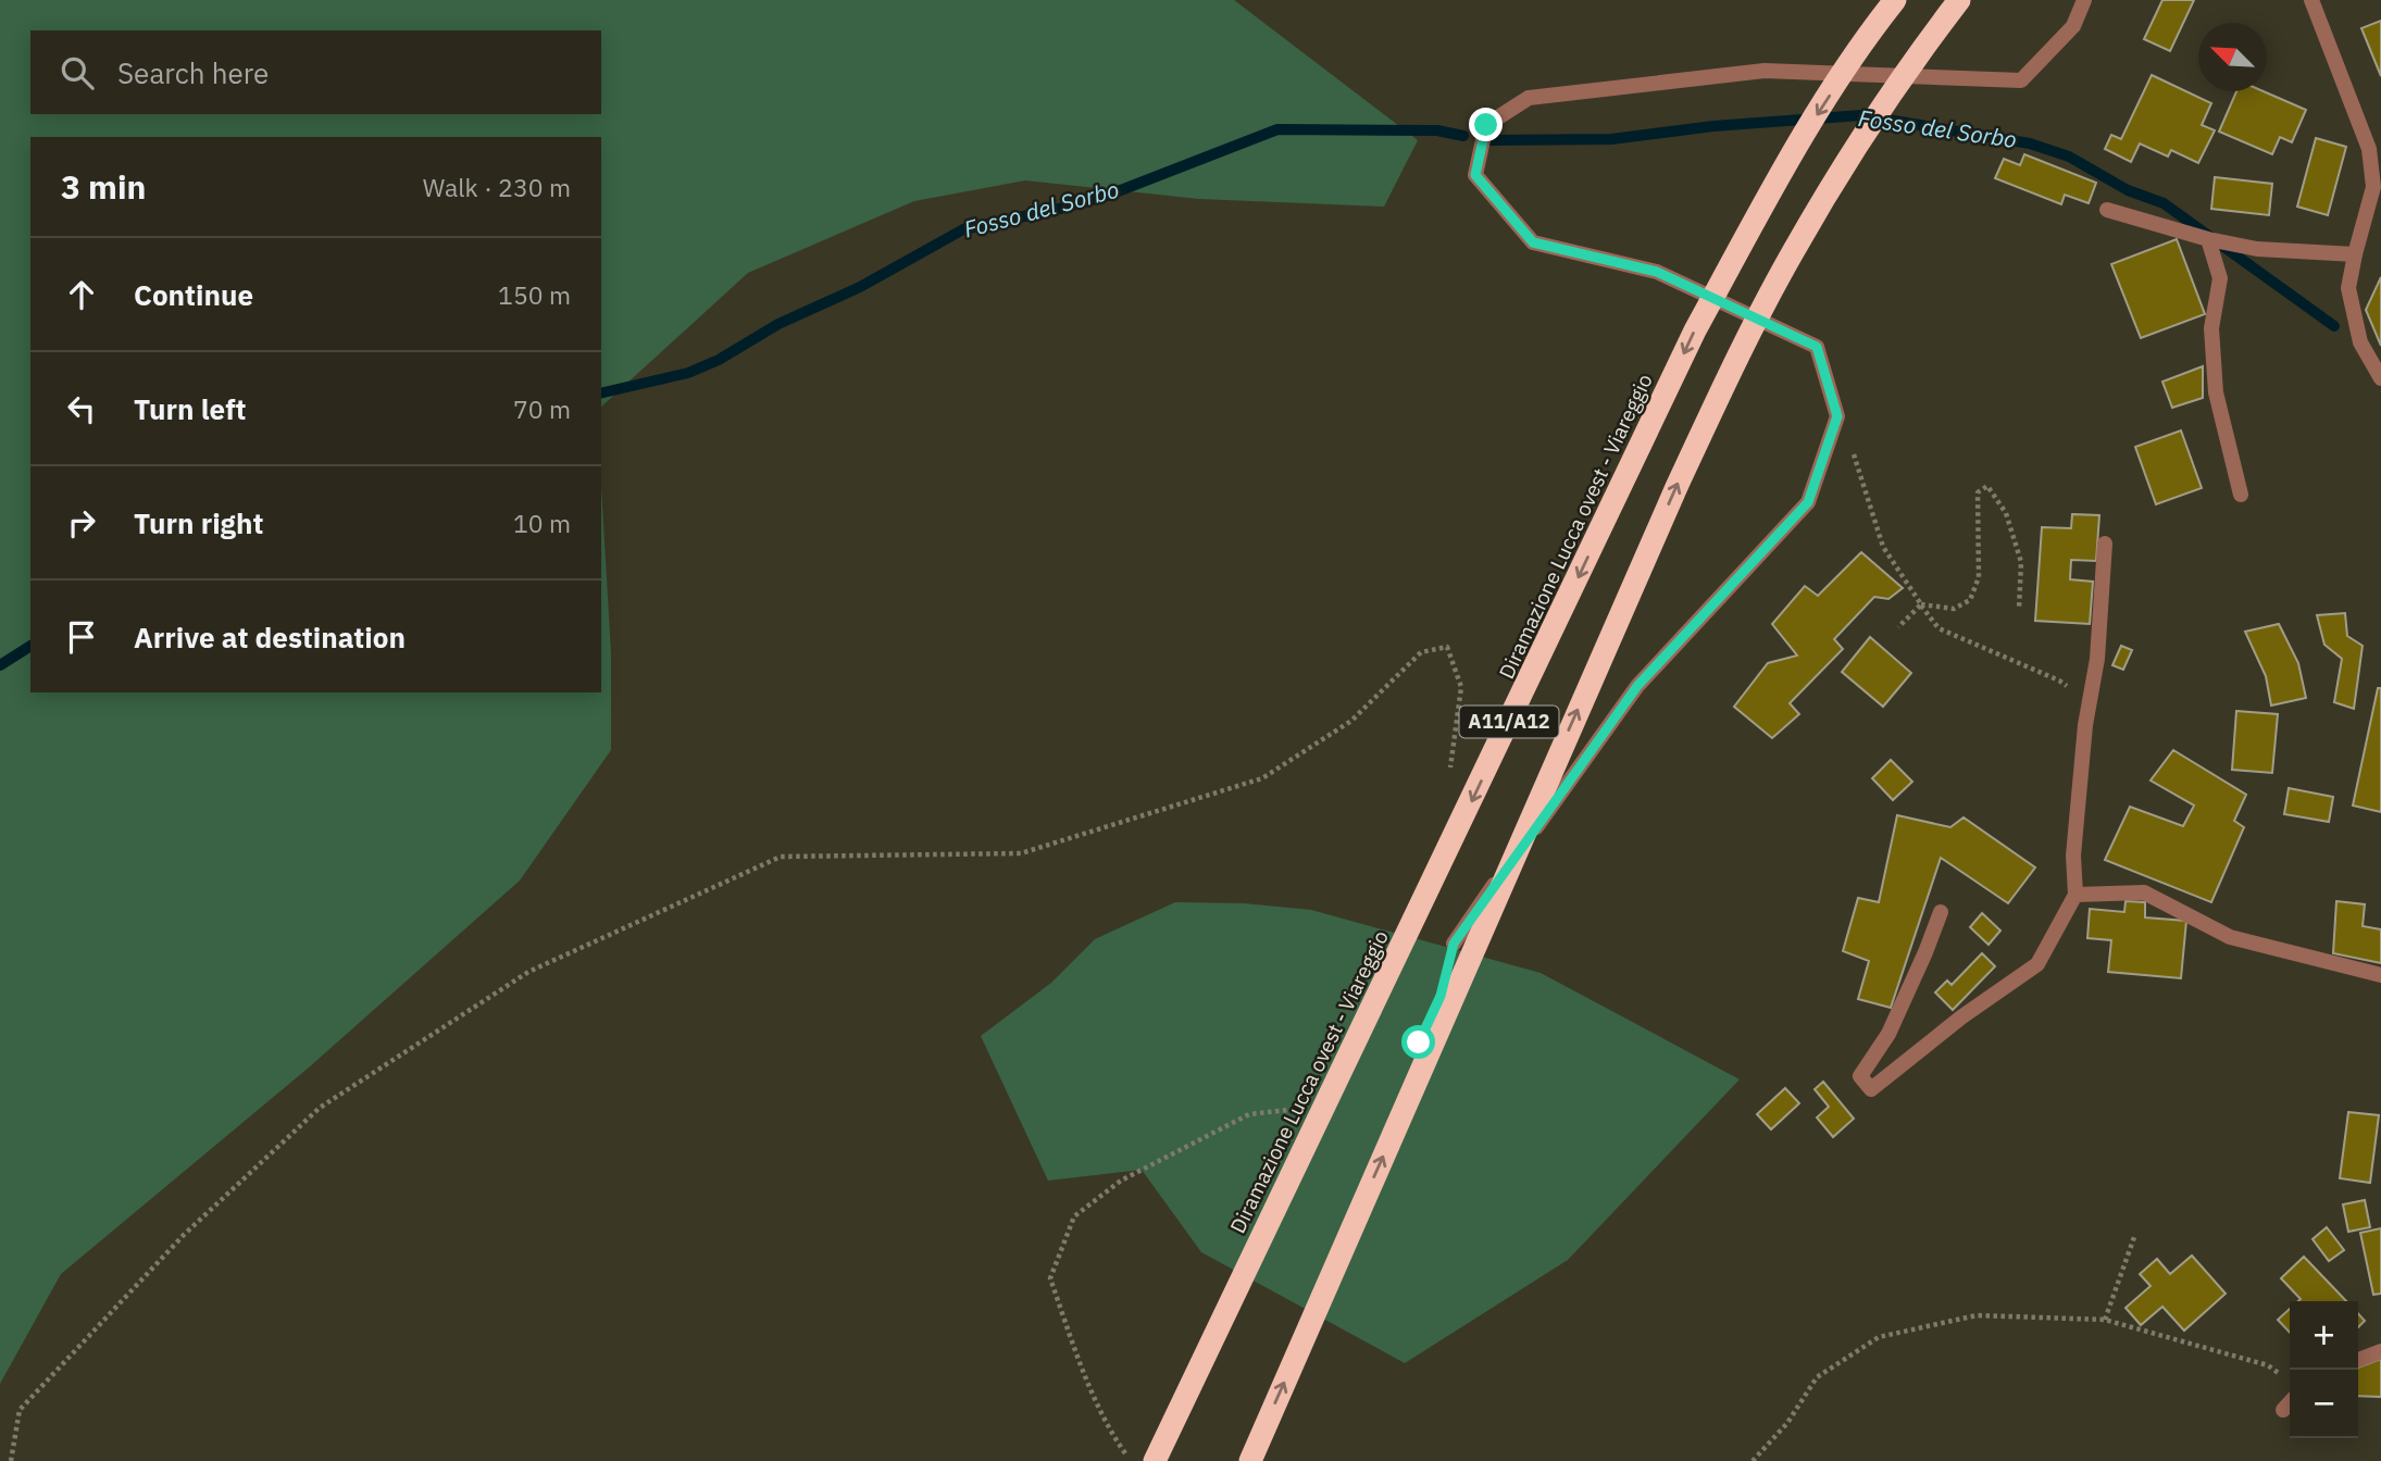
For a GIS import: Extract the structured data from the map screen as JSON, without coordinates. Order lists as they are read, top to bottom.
{
  "streets": {
    "highway": ["Diramazione Lucca ovest - Viareggio", "A11/A12"]
  },
  "water": ["Fosso del Sorbo"],
  "north": "top left",
  "page": {
    "search": "Search here",
    "heading": ["3 min", "Walk · 230 m"],
    "list": [
      ["Continue", "150 m"],
      ["Turn left", "70 m"],
      ["Turn right", "10 m"],
      "Arrive at destination"
    ],
    "map_buttons": ["+", "−"]
  }
}
